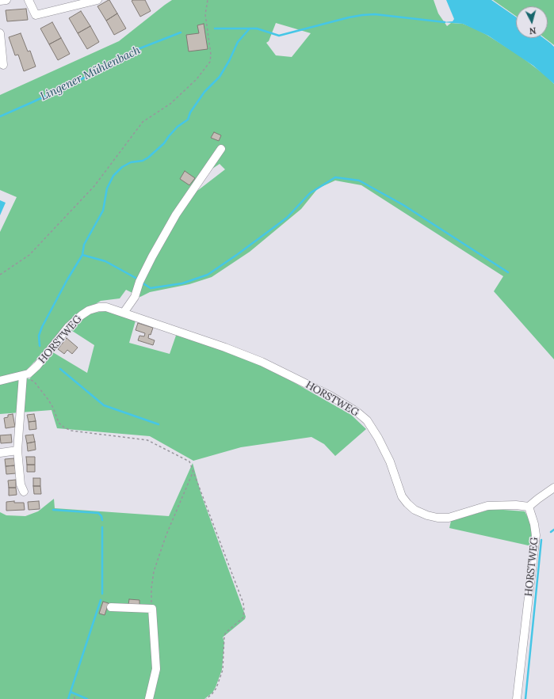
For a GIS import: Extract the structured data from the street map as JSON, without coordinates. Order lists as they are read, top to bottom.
{
  "streets": {
    "street": ["HORSTWEG"]
  },
  "water": ["Lingener Mühlenbach"],
  "north": "bottom"
}
